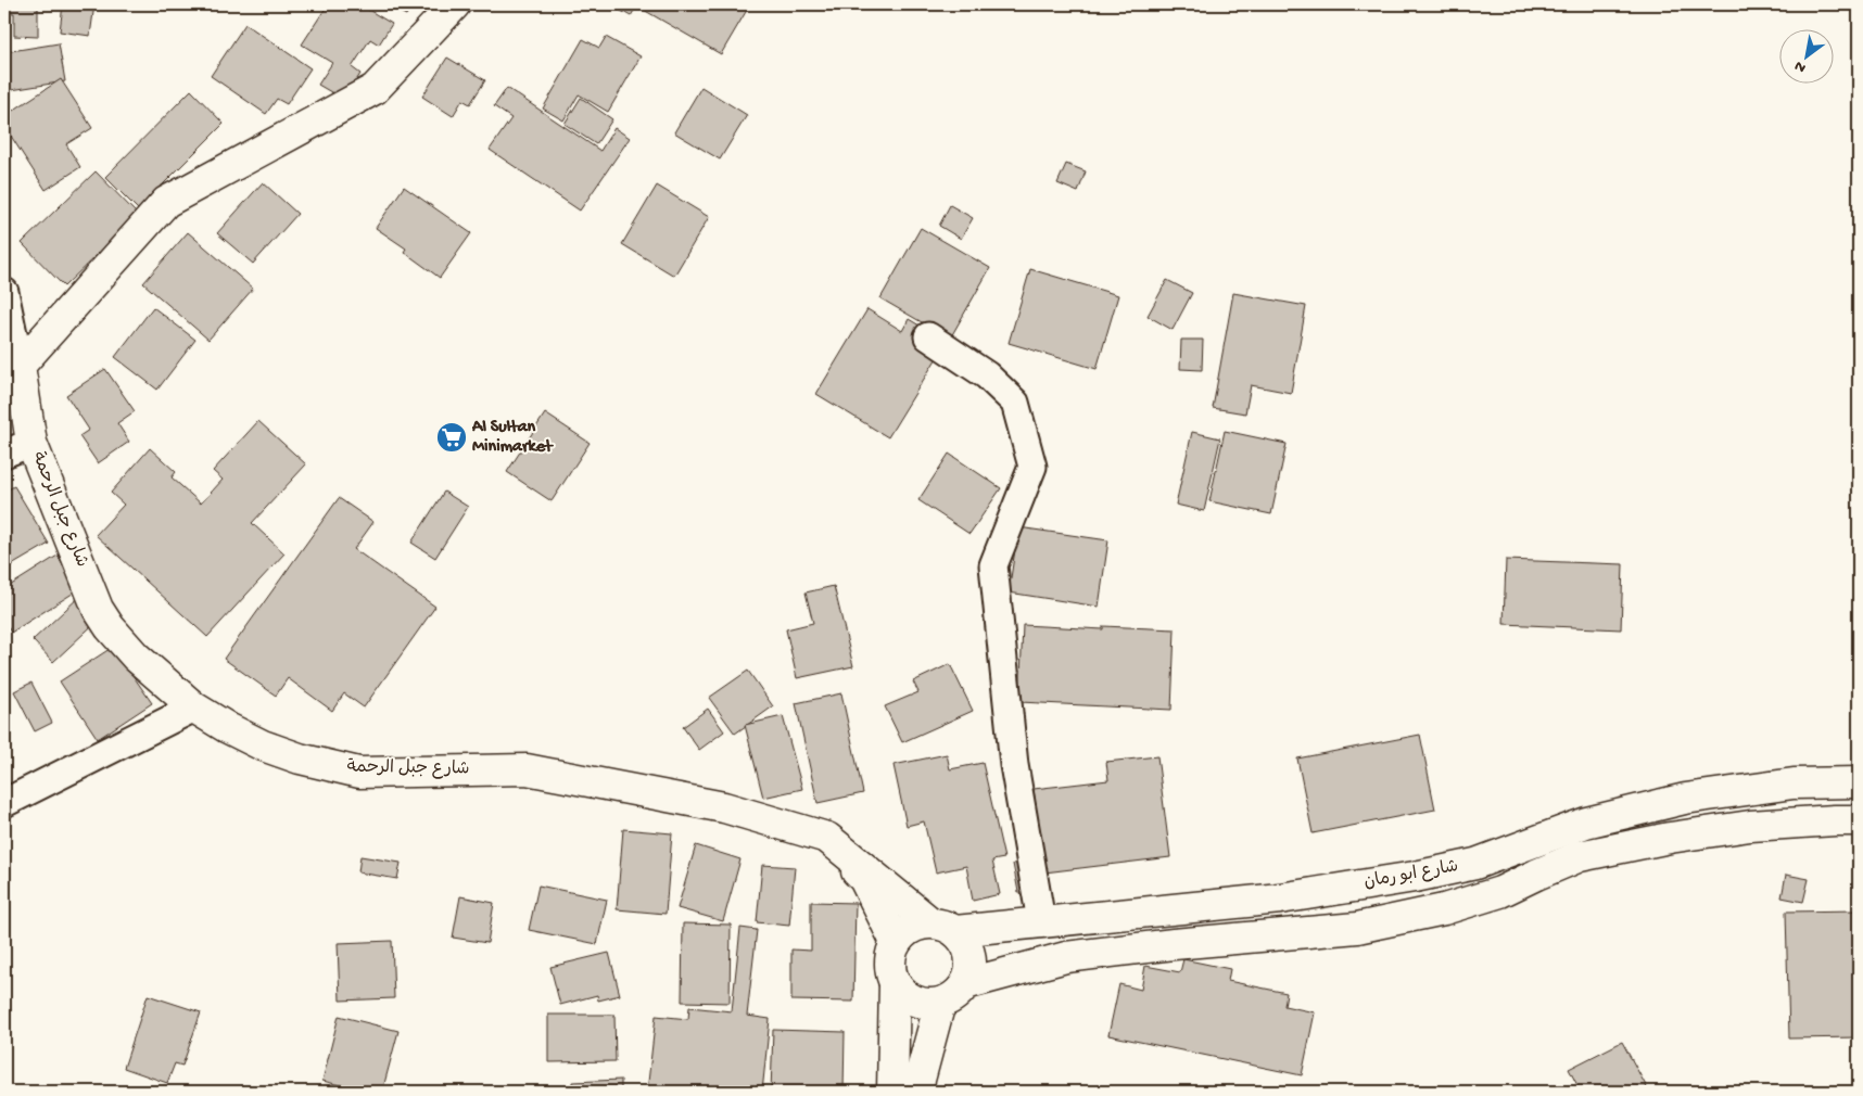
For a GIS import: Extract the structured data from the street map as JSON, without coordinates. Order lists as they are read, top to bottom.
{
  "streets": {
    "main road": ["شارع جبل الرحمة", "شارع ابو رمان"]
  },
  "places": {
    "supermarket": ["Al Sultan Minimarket"]
  },
  "north": "bottom left"
}
